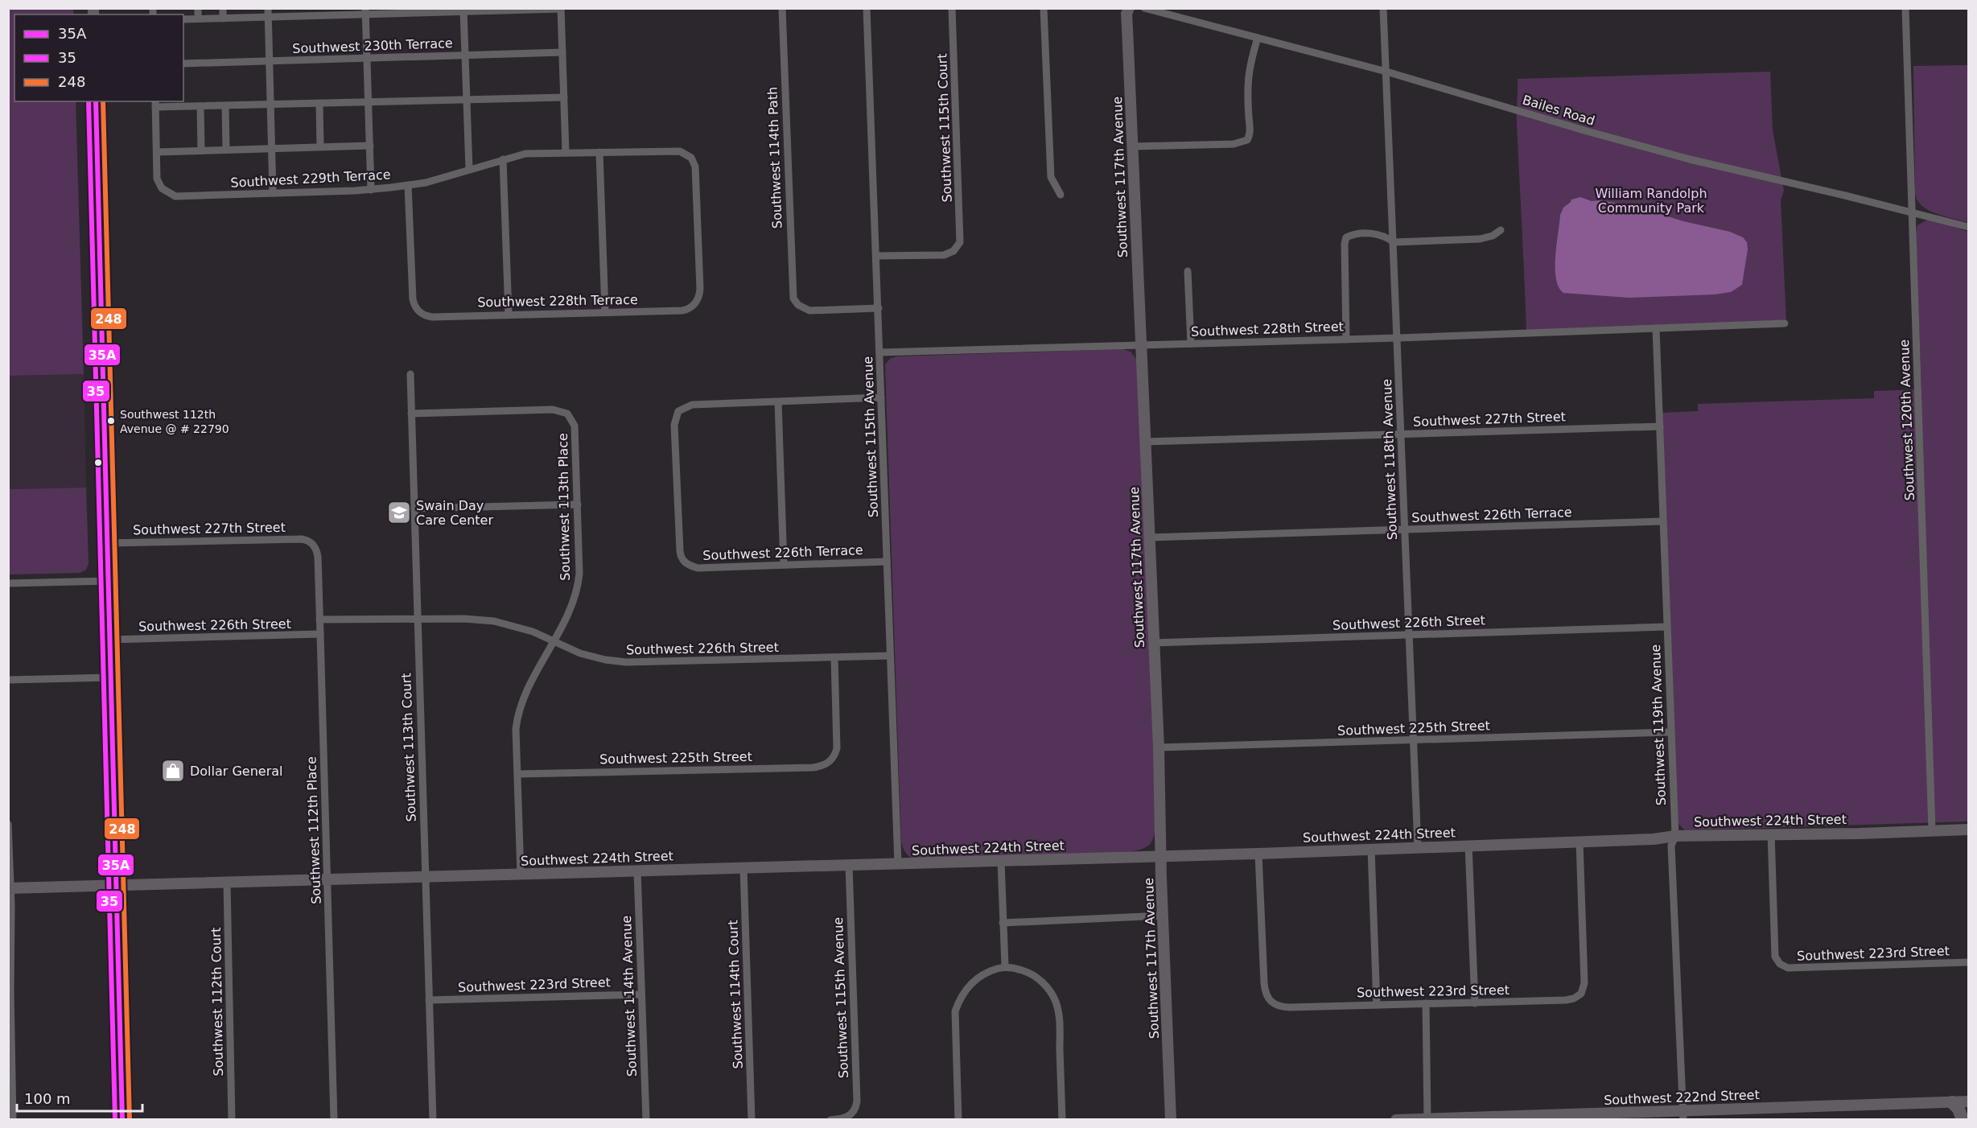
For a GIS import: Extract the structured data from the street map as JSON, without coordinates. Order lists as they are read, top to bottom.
{
  "streets": {
    "street": [
      "Southwest 230th Terrace",
      "Bailes Road",
      "Southwest 115th Court",
      "Southwest 114th Path",
      "Southwest 117th Avenue",
      "Southwest 229th Terrace",
      "Southwest 228th Terrace",
      "Southwest 228th Street",
      "Southwest 227th Street",
      "Southwest 120th Avenue",
      "Southwest 115th Avenue",
      "Southwest 118th Avenue",
      "Southwest 113th Place",
      "Southwest 226th Terrace",
      "Southwest 226th Street",
      "Southwest 119th Avenue",
      "Southwest 225th Street",
      "Southwest 113th Court",
      "Southwest 224th Street",
      "Southwest 112th Place",
      "Southwest 223rd Street",
      "Southwest 114th Court",
      "Southwest 114th Avenue",
      "Southwest 112th Court",
      "Southwest 222nd Street"
    ]
  },
  "crossings": [
    ["Bailes Road", "Southwest 120th Avenue"],
    ["Bailes Road", "Southwest 118th Avenue"],
    ["Southwest 115th Court", "Southwest 115th Avenue"],
    ["Southwest 114th Path", "Southwest 115th Avenue"],
    ["Southwest 117th Avenue", "Southwest 228th Street"],
    ["Southwest 117th Avenue", "Southwest 227th Street"],
    ["Southwest 117th Avenue", "Southwest 226th Terrace"],
    ["Southwest 117th Avenue", "Southwest 226th Street"],
    ["Southwest 117th Avenue", "Southwest 225th Street"],
    ["Southwest 117th Avenue", "Southwest 224th Street"],
    ["Southwest 229th Terrace", "Southwest 228th Terrace"],
    ["Southwest 228th Street", "Southwest 115th Avenue"],
    ["Southwest 228th Street", "Southwest 118th Avenue"],
    ["Southwest 228th Street", "Southwest 119th Avenue"],
    ["Southwest 227th Street", "Southwest 118th Avenue"],
    ["Southwest 227th Street", "Southwest 119th Avenue"],
    ["Southwest 227th Street", "Southwest 112th Place"],
    ["Southwest 120th Avenue", "Southwest 224th Street"],
    ["Southwest 115th Avenue", "Southwest 226th Terrace"],
    ["Southwest 115th Avenue", "Southwest 226th Street"],
    ["Southwest 115th Avenue", "Southwest 224th Street"],
    ["Southwest 118th Avenue", "Southwest 226th Terrace"],
    ["Southwest 118th Avenue", "Southwest 226th Street"],
    ["Southwest 118th Avenue", "Southwest 225th Street"],
    ["Southwest 118th Avenue", "Southwest 224th Street"],
    ["Southwest 113th Place", "Southwest 226th Street"],
    ["Southwest 113th Place", "Southwest 225th Street"],
    ["Southwest 113th Place", "Southwest 113th Court"],
    ["Southwest 113th Place", "Southwest 224th Street"],
    ["Southwest 226th Terrace", "Southwest 119th Avenue"],
    ["Southwest 226th Street", "Southwest 119th Avenue"],
    ["Southwest 226th Street", "Southwest 225th Street"],
    ["Southwest 226th Street", "Southwest 113th Court"],
    ["Southwest 226th Street", "Southwest 112th Place"],
    ["Southwest 119th Avenue", "Southwest 225th Street"],
    ["Southwest 119th Avenue", "Southwest 224th Street"],
    ["Southwest 119th Avenue", "Southwest 222nd Street"],
    ["Southwest 113th Court", "Southwest 224th Street"],
    ["Southwest 113th Court", "Southwest 223rd Street"],
    ["Southwest 224th Street", "Southwest 112th Place"],
    ["Southwest 224th Street", "Southwest 223rd Street"],
    ["Southwest 224th Street", "Southwest 114th Court"],
    ["Southwest 224th Street", "Southwest 114th Avenue"],
    ["Southwest 224th Street", "Southwest 112th Court"],
    ["Southwest 223rd Street", "Southwest 114th Avenue"]
  ],
  "parks": ["William Randolph Community Park"],
  "places": {
    "other": ["Southwest 112th Avenue @ # 22790"],
    "school or university": ["Swain Day Care Center"],
    "shop": ["Dollar General"]
  },
  "lines": ["transit line 35A", "transit line 35", "transit line 248"],
  "legend": ["35A", "35", "248"],
  "scale_bar": "100 m"
}
